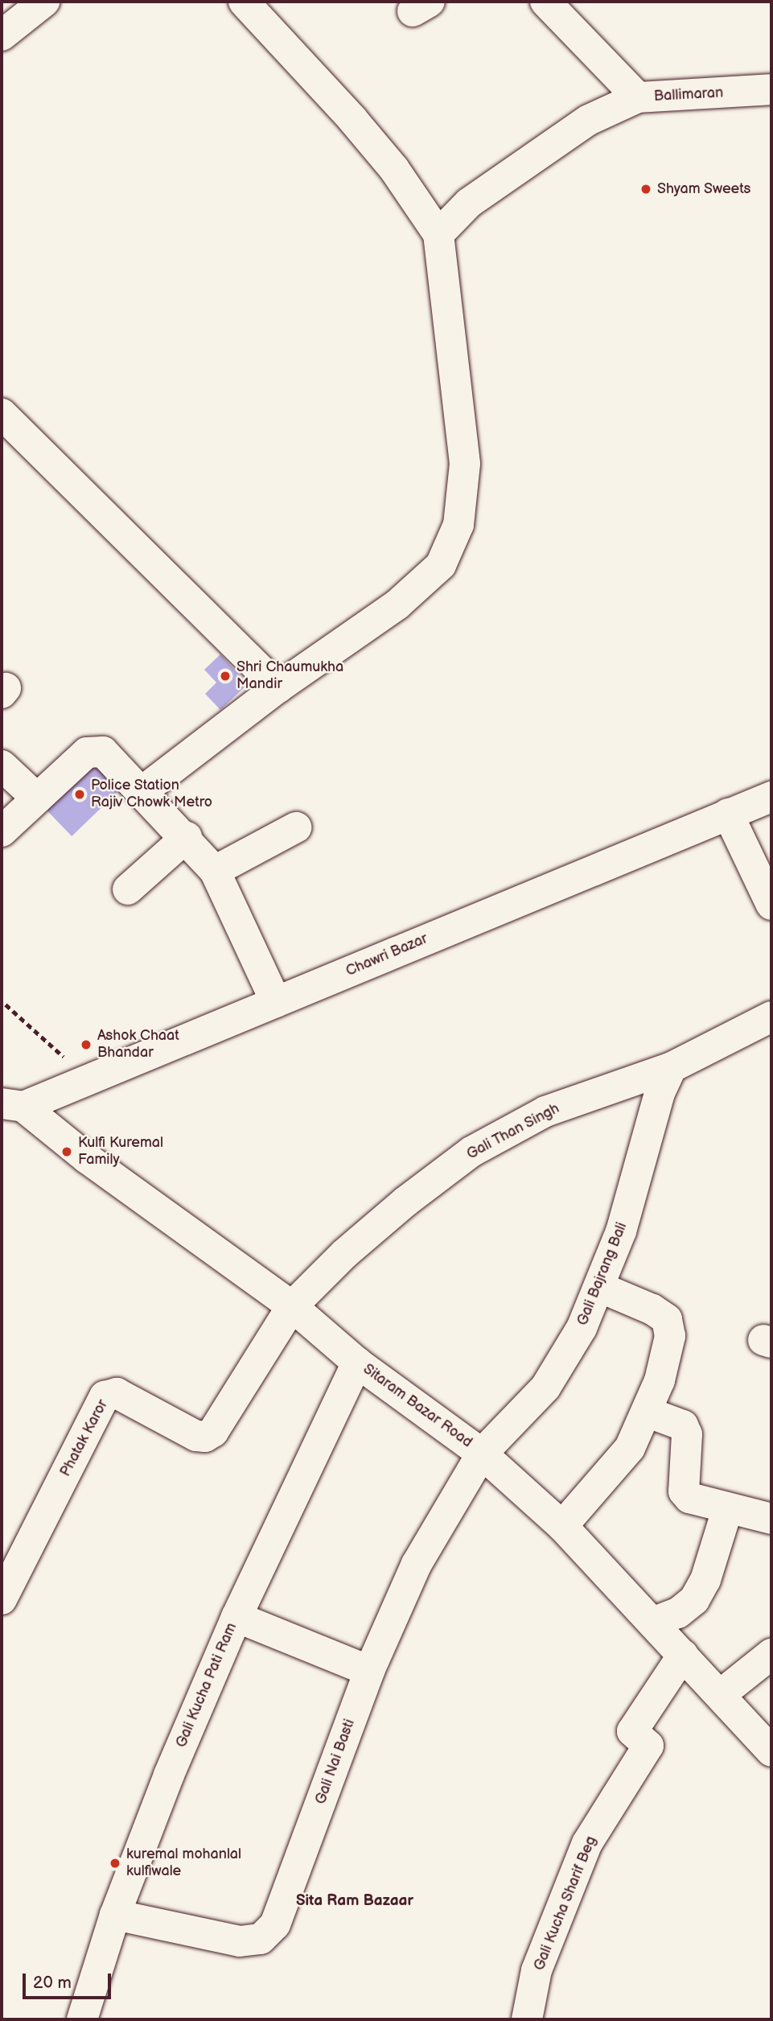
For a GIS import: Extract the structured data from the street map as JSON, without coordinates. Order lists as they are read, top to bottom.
{
  "streets": {
    "street": [
      "Ballimaran",
      "Chawri Bazar",
      "Gali Than Singh",
      "Gali Bajrang Bali",
      "Sitaram Bazar Road",
      "Phatak Karor",
      "Gali Kucha Pati Ram",
      "Gali Nai Basti",
      "Gali Kucha Sharif Beg"
    ]
  },
  "crossings": [
    ["Chawri Bazar", "Sitaram Bazar Road"],
    ["Gali Than Singh", "Gali Bajrang Bali"],
    ["Gali Than Singh", "Sitaram Bazar Road"],
    ["Gali Than Singh", "Phatak Karor"],
    ["Gali Bajrang Bali", "Sitaram Bazar Road"],
    ["Gali Bajrang Bali", "Gali Nai Basti"],
    ["Sitaram Bazar Road", "Phatak Karor"],
    ["Sitaram Bazar Road", "Gali Kucha Pati Ram"],
    ["Sitaram Bazar Road", "Gali Nai Basti"],
    ["Sitaram Bazar Road", "Gali Kucha Sharif Beg"],
    ["Gali Kucha Pati Ram", "Gali Nai Basti"]
  ],
  "districts": ["Sita Ram Bazaar"],
  "places": [
    "Shyam Sweets",
    "Shri Chaumukha Mandir",
    "Police Station Rajiv Chowk Metro",
    "Ashok Chaat Bhandar",
    "Kulfi Kuremal Family",
    "kuremal mohanlal kulfiwale"
  ],
  "scale_bar": "20 m"
}
